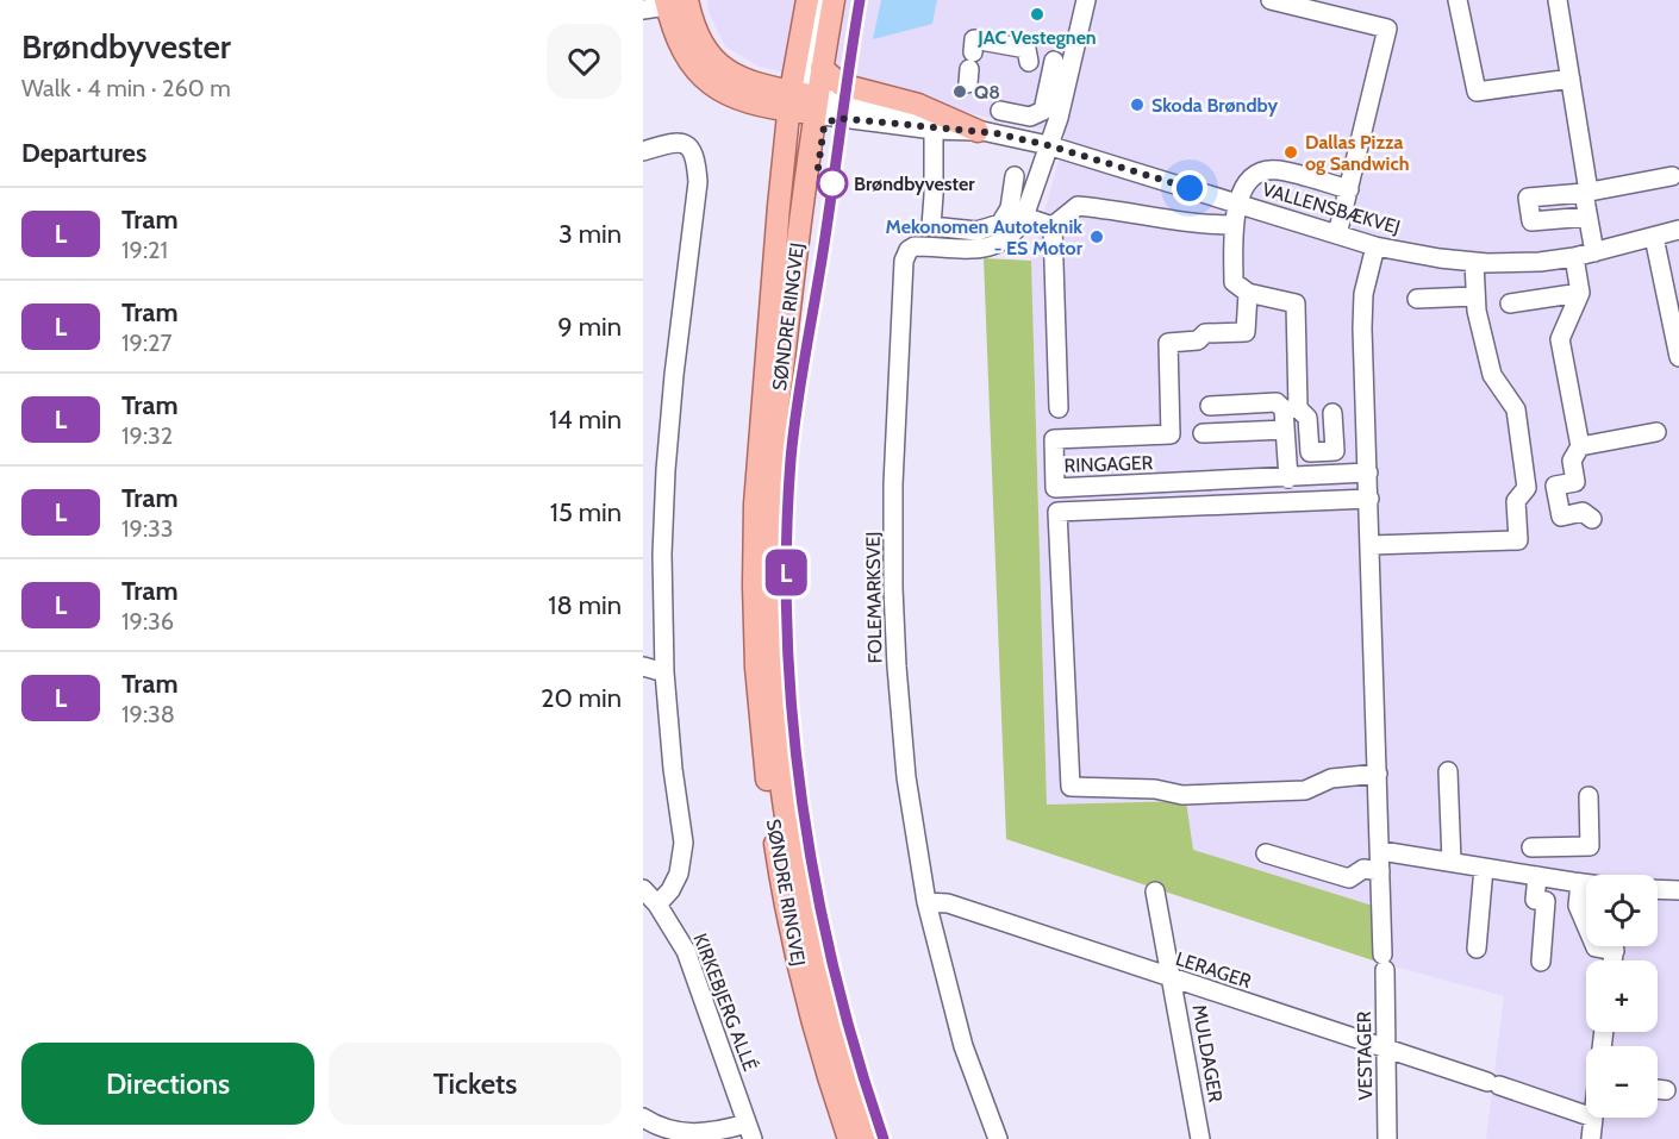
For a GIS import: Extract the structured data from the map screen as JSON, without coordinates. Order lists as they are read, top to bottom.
{
  "streets": {
    "main road": ["SØNDRE RINGVEJ"],
    "street": [
      "VALLENSBÆKVEJ",
      "RINGAGER",
      "FOLEMARKSVEJ",
      "LERAGER",
      "KIRKEBJERG ALLÉ",
      "MULDAGER",
      "VESTAGER"
    ]
  },
  "crossings": [
    ["VALLENSBÆKVEJ", "SØNDRE RINGVEJ"],
    ["VALLENSBÆKVEJ", "FOLEMARKSVEJ"],
    ["FOLEMARKSVEJ", "LERAGER"],
    ["LERAGER", "MULDAGER"],
    ["LERAGER", "VESTAGER"]
  ],
  "places": [
    "JAC Vestegnen",
    "Q8",
    "Skoda Brøndby",
    "Dallas Pizza og Sandwich",
    "Brøndbyvester",
    "Mekonomen Autoteknik - ES Motor"
  ],
  "lines": ["tram line L"],
  "page": {
    "heading": [
      ["Brøndbyvester", "Walk · 4 min · 260 m"],
      "Departures"
    ],
    "on_map": "L",
    "list": [
      {
        "mark": "L",
        "name": "Tram",
        "note": "19:21",
        "value": "3 min"
      },
      {
        "mark": "L",
        "name": "Tram",
        "note": "19:27",
        "value": "9 min"
      },
      {
        "mark": "L",
        "name": "Tram",
        "note": "19:32",
        "value": "14 min"
      },
      {
        "mark": "L",
        "name": "Tram",
        "note": "19:33",
        "value": "15 min"
      },
      {
        "mark": "L",
        "name": "Tram",
        "note": "19:36",
        "value": "18 min"
      },
      {
        "mark": "L",
        "name": "Tram",
        "note": "19:38",
        "value": "20 min"
      }
    ],
    "map_buttons": ["+", "−"],
    "buttons": ["Directions", "Tickets"]
  }
}
